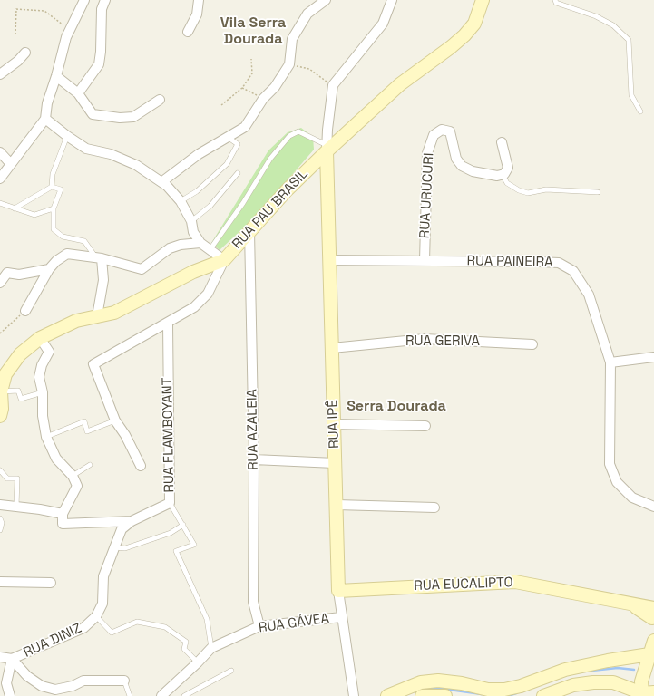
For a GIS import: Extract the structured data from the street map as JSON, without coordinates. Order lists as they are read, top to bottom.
{
  "streets": {
    "street": [
      "RUA URUCURI",
      "RUA PAU BRASIL",
      "RUA PAINEIRA",
      "RUA GERIVA",
      "RUA IPÊ",
      "RUA AZALEIA",
      "RUA FLAMBOYANT",
      "RUA EUCALIPTO",
      "RUA GÁVEA",
      "RUA DINIZ"
    ]
  },
  "crossings": [
    ["RUA URUCURI", "RUA PAINEIRA"],
    ["RUA PAU BRASIL", "RUA IPÊ"],
    ["RUA PAU BRASIL", "RUA AZALEIA"],
    ["RUA PAU BRASIL", "RUA FLAMBOYANT"],
    ["RUA PAINEIRA", "RUA IPÊ"],
    ["RUA GERIVA", "RUA IPÊ"],
    ["RUA IPÊ", "RUA EUCALIPTO"],
    ["RUA IPÊ", "RUA GÁVEA"],
    ["RUA AZALEIA", "RUA GÁVEA"],
    ["RUA FLAMBOYANT", "RUA DINIZ"]
  ],
  "districts": ["Vila Serra Dourada", "Serra Dourada"]
}
